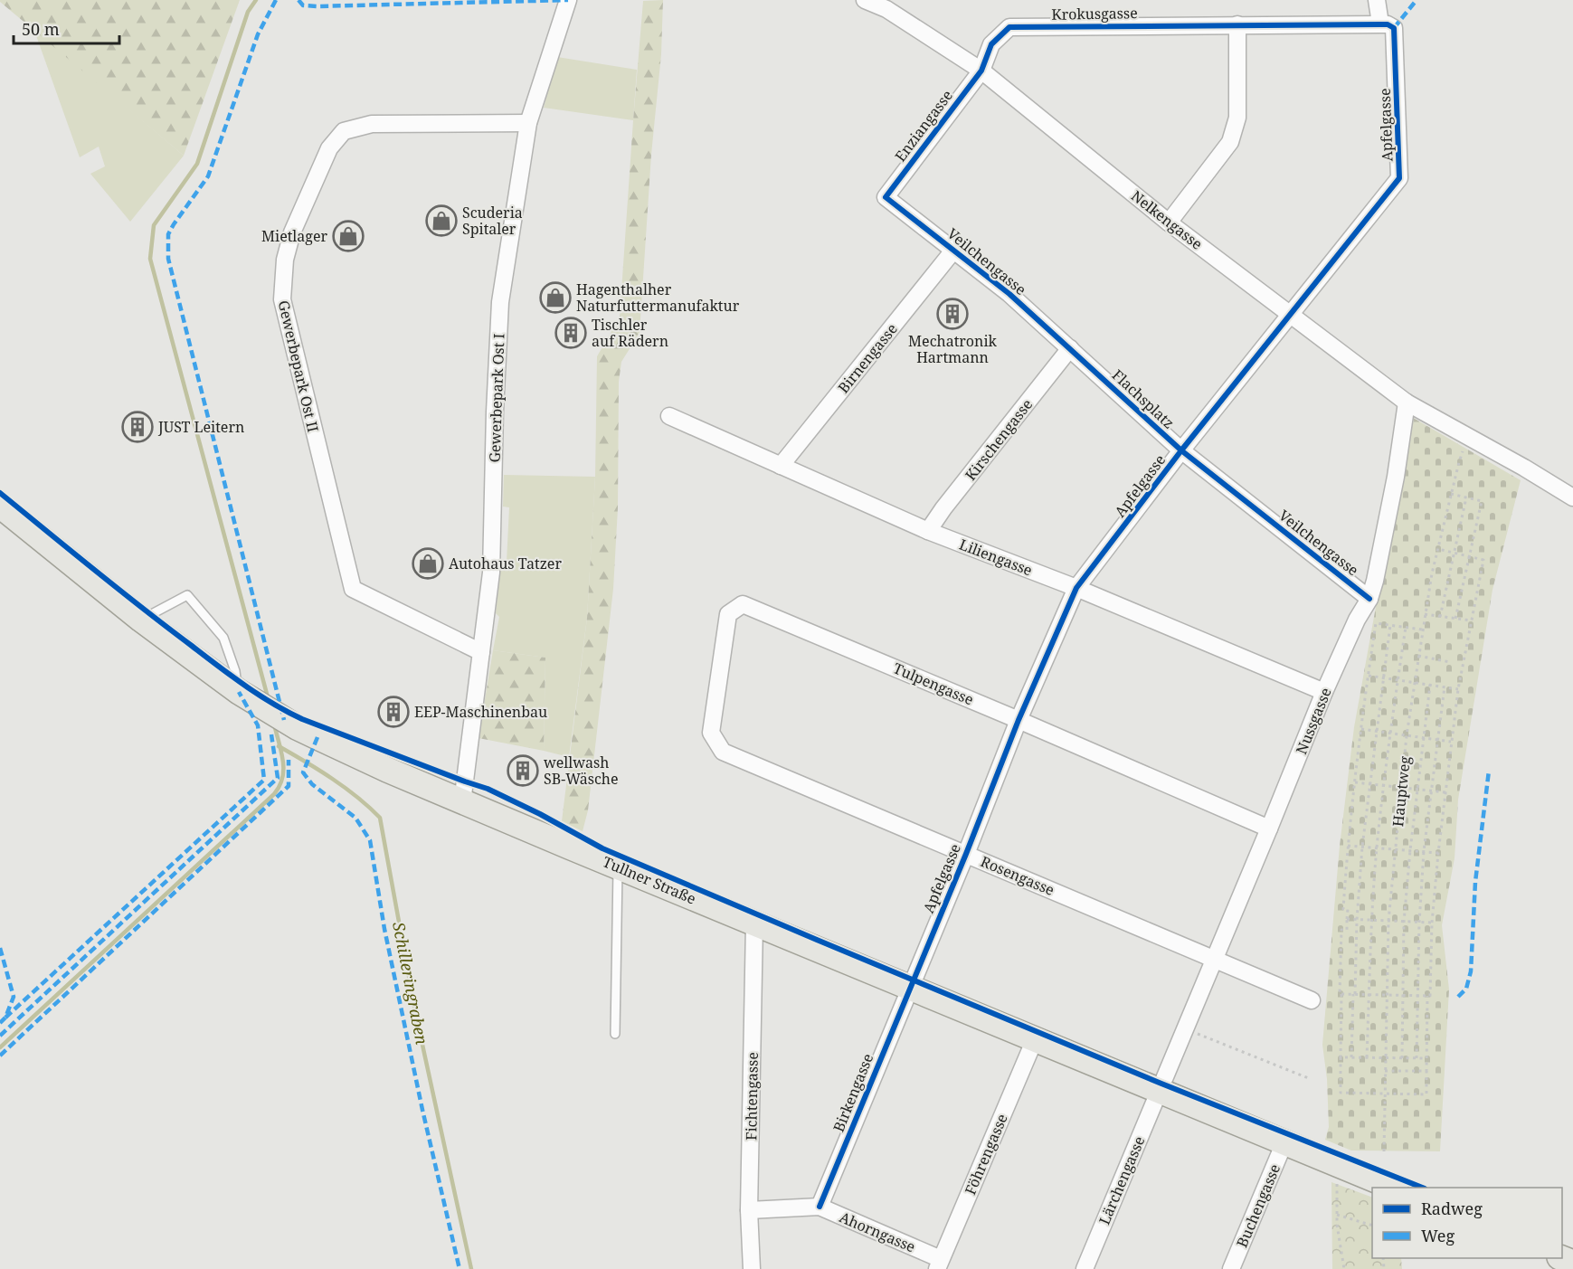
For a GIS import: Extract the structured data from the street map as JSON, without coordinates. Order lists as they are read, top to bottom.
{
  "streets": {
    "main road": ["Tullner Straße"],
    "street": [
      "Krokusgasse",
      "Apfelgasse",
      "Enziangasse",
      "Nelkengasse",
      "Veilchengasse",
      "Birnengasse",
      "Gewerbepark Ost II",
      "Gewerbepark Ost I",
      "Flachsplatz",
      "Kirschengasse",
      "Liliengasse",
      "Tulpengasse",
      "Nussgasse",
      "Rosengasse",
      "Birkengasse",
      "Fichtengasse",
      "Föhrengasse",
      "Lärchengasse",
      "Buchengasse",
      "Ahorngasse"
    ],
    "path": ["Hauptweg"]
  },
  "crossings": [
    ["Krokusgasse", "Apfelgasse"],
    ["Krokusgasse", "Enziangasse"],
    ["Krokusgasse", "Nelkengasse"],
    ["Apfelgasse", "Nelkengasse"],
    ["Apfelgasse", "Flachsplatz"],
    ["Apfelgasse", "Liliengasse"],
    ["Apfelgasse", "Tulpengasse"],
    ["Apfelgasse", "Rosengasse"],
    ["Apfelgasse", "Tullner Straße"],
    ["Apfelgasse", "Birkengasse"],
    ["Enziangasse", "Nelkengasse"],
    ["Enziangasse", "Veilchengasse"],
    ["Nelkengasse", "Nussgasse"],
    ["Nelkengasse", "Hauptweg"],
    ["Veilchengasse", "Birnengasse"],
    ["Veilchengasse", "Flachsplatz"],
    ["Veilchengasse", "Kirschengasse"],
    ["Veilchengasse", "Nussgasse"],
    ["Birnengasse", "Liliengasse"],
    ["Gewerbepark Ost II", "Gewerbepark Ost I"],
    ["Gewerbepark Ost I", "Tullner Straße"],
    ["Flachsplatz", "Kirschengasse"],
    ["Kirschengasse", "Liliengasse"],
    ["Liliengasse", "Nussgasse"],
    ["Tulpengasse", "Nussgasse"],
    ["Tulpengasse", "Rosengasse"],
    ["Nussgasse", "Rosengasse"],
    ["Nussgasse", "Lärchengasse"],
    ["Tullner Straße", "Birkengasse"],
    ["Tullner Straße", "Fichtengasse"],
    ["Tullner Straße", "Föhrengasse"],
    ["Tullner Straße", "Lärchengasse"],
    ["Tullner Straße", "Buchengasse"],
    ["Birkengasse", "Ahorngasse"],
    ["Fichtengasse", "Ahorngasse"],
    ["Föhrengasse", "Ahorngasse"]
  ],
  "water": ["Schilleringraben"],
  "places": {
    "shop": [
      "Scuderia Spitaler",
      "Mietlager",
      "Hagenthalher Naturfuttermanufaktur",
      "Autohaus Tatzer"
    ],
    "building": [
      "Mechatronik Hartmann",
      "Tischler auf Rädern",
      "JUST Leitern",
      "EEP-Maschinenbau",
      "wellwash SB-Wäsche"
    ]
  },
  "legend": ["Radweg", "Weg"],
  "scale_bar": "50 m"
}
